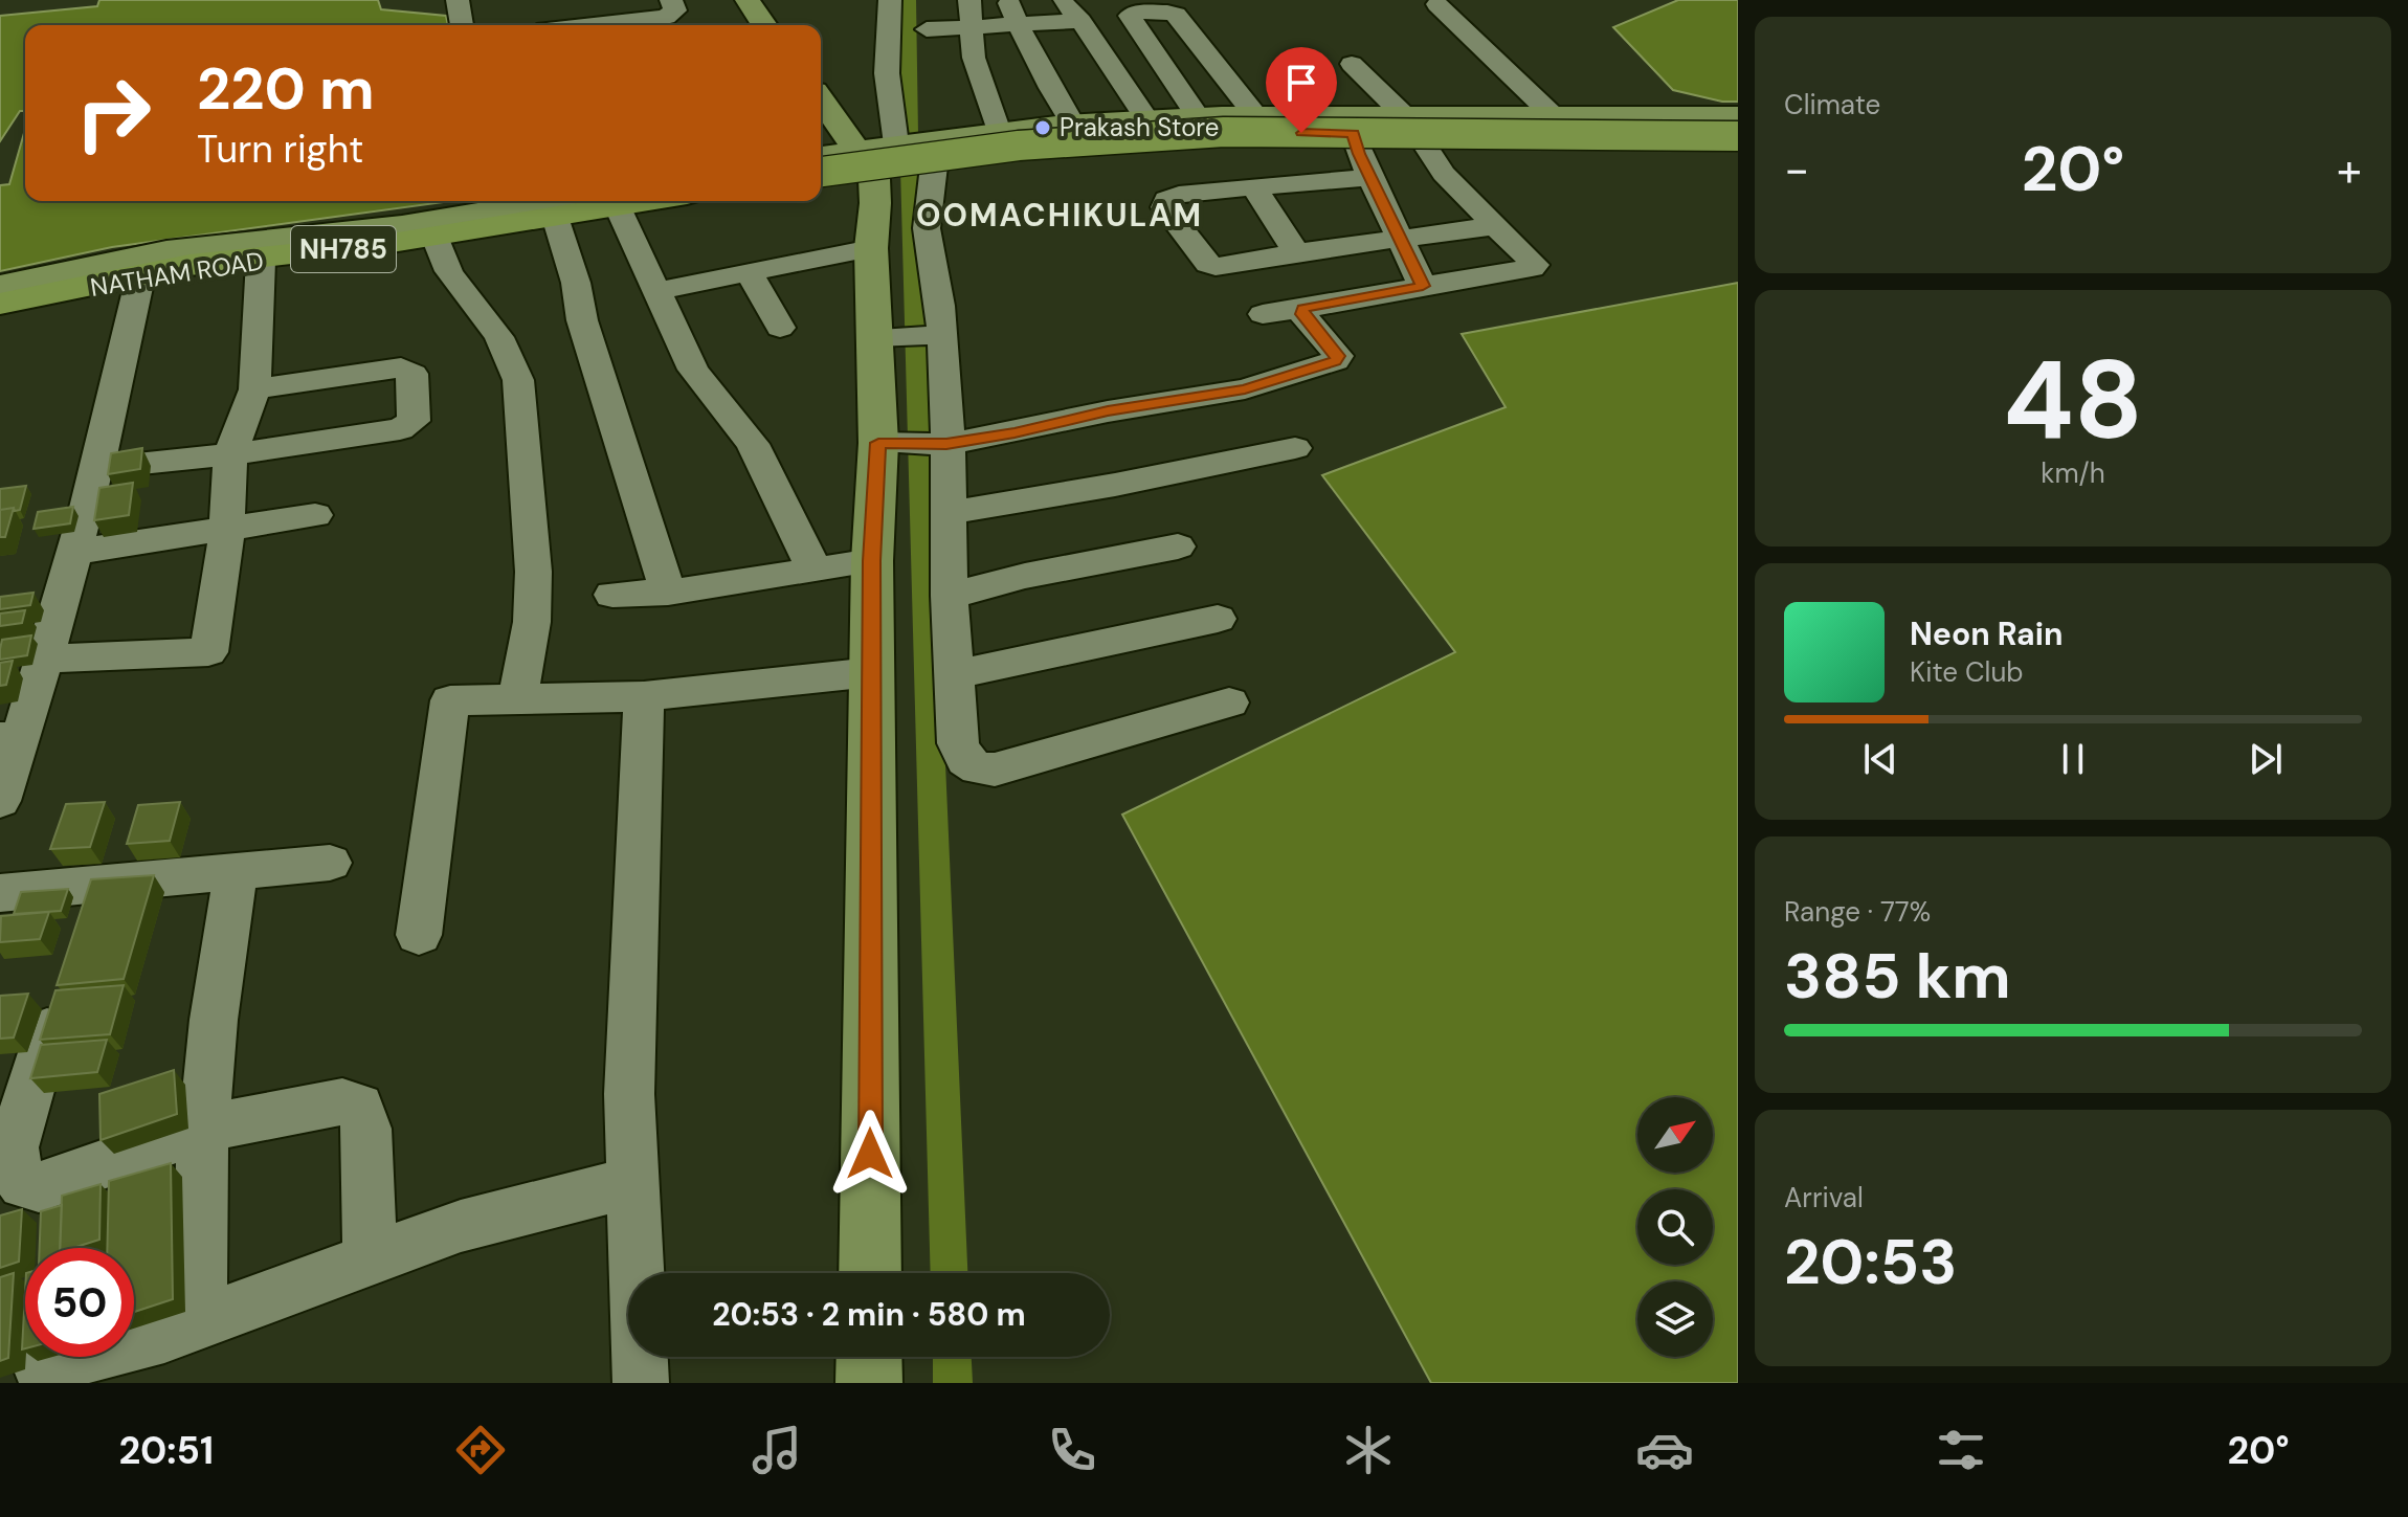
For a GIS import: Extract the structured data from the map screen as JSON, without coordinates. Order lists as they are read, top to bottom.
{
  "streets": {
    "highway": ["NH785"],
    "main road": ["NATHAM ROAD"]
  },
  "crossings": [
    ["NH785", "NATHAM ROAD"]
  ],
  "districts": ["OOMACHIKULAM"],
  "places": ["Prakash Store"],
  "north": "top right",
  "page": {
    "tile": [
      "Climate",
      ["48", "km/h"],
      ["Range · 77%", "385 km"],
      ["Arrival", "20:53"]
    ],
    "turn": ["220 m", "Turn right"],
    "heat": ["−", "20°", "+"],
    "song": ["Neon Rain", "Kite Club"],
    "limit": "50",
    "trip": "20:53 · 2 min · 580 m",
    "tabs": ["20:51", "20°"]
  }
}
